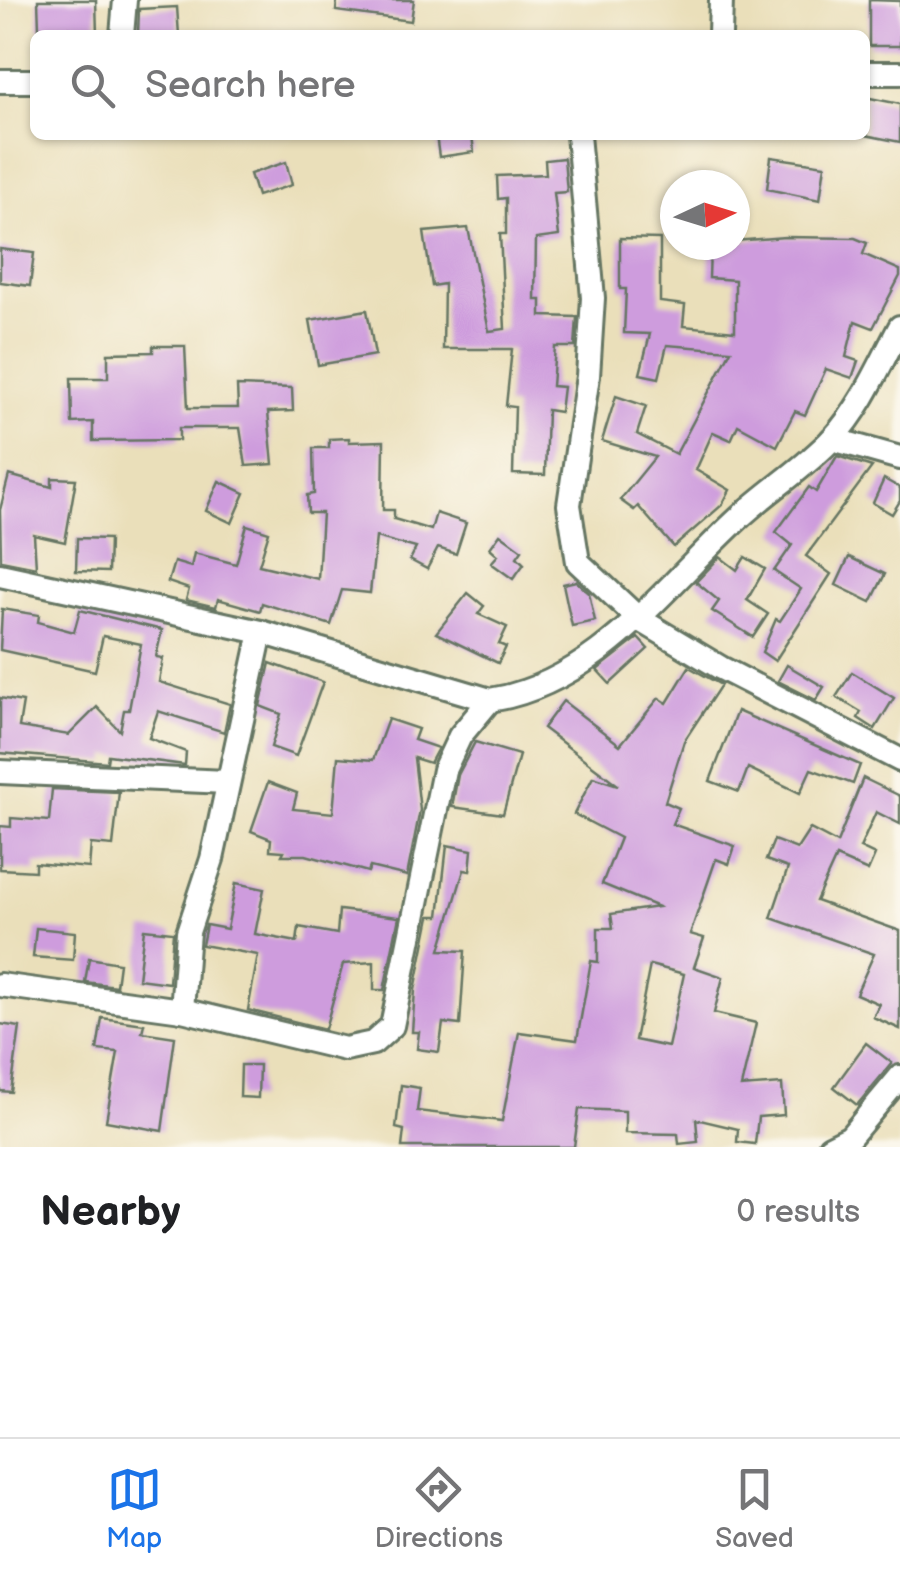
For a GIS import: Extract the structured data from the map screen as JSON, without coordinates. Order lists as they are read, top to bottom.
{
  "north": "right",
  "page": {
    "search": "Search here",
    "heading": ["Nearby", "0 results"],
    "nav": ["Map", "Directions", "Saved"]
  }
}
